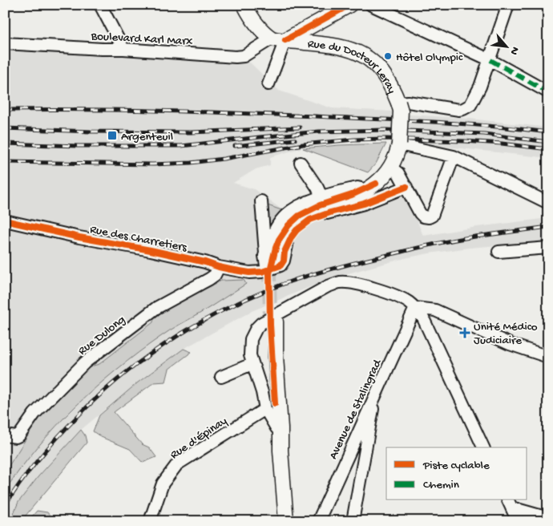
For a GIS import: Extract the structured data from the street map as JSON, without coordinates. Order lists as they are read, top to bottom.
{
  "streets": {
    "main road": ["Rue du Docteur Leray"],
    "street": [
      "Boulevard Karl Marx",
      "Rue des Charretiers",
      "Rue Dulong",
      "Avenue de Stalingrad",
      "Rue d'Épinay"
    ]
  },
  "crossings": [
    ["Boulevard Karl Marx", "Rue du Docteur Leray"],
    ["Rue des Charretiers", "Rue Dulong"]
  ],
  "places": {
    "other": ["Hôtel Olympic"],
    "transit": ["Argenteuil"],
    "health": ["Unité Médico Judiciaire"]
  },
  "legend": ["Piste cyclable", "Chemin"],
  "north": "bottom right"
}
